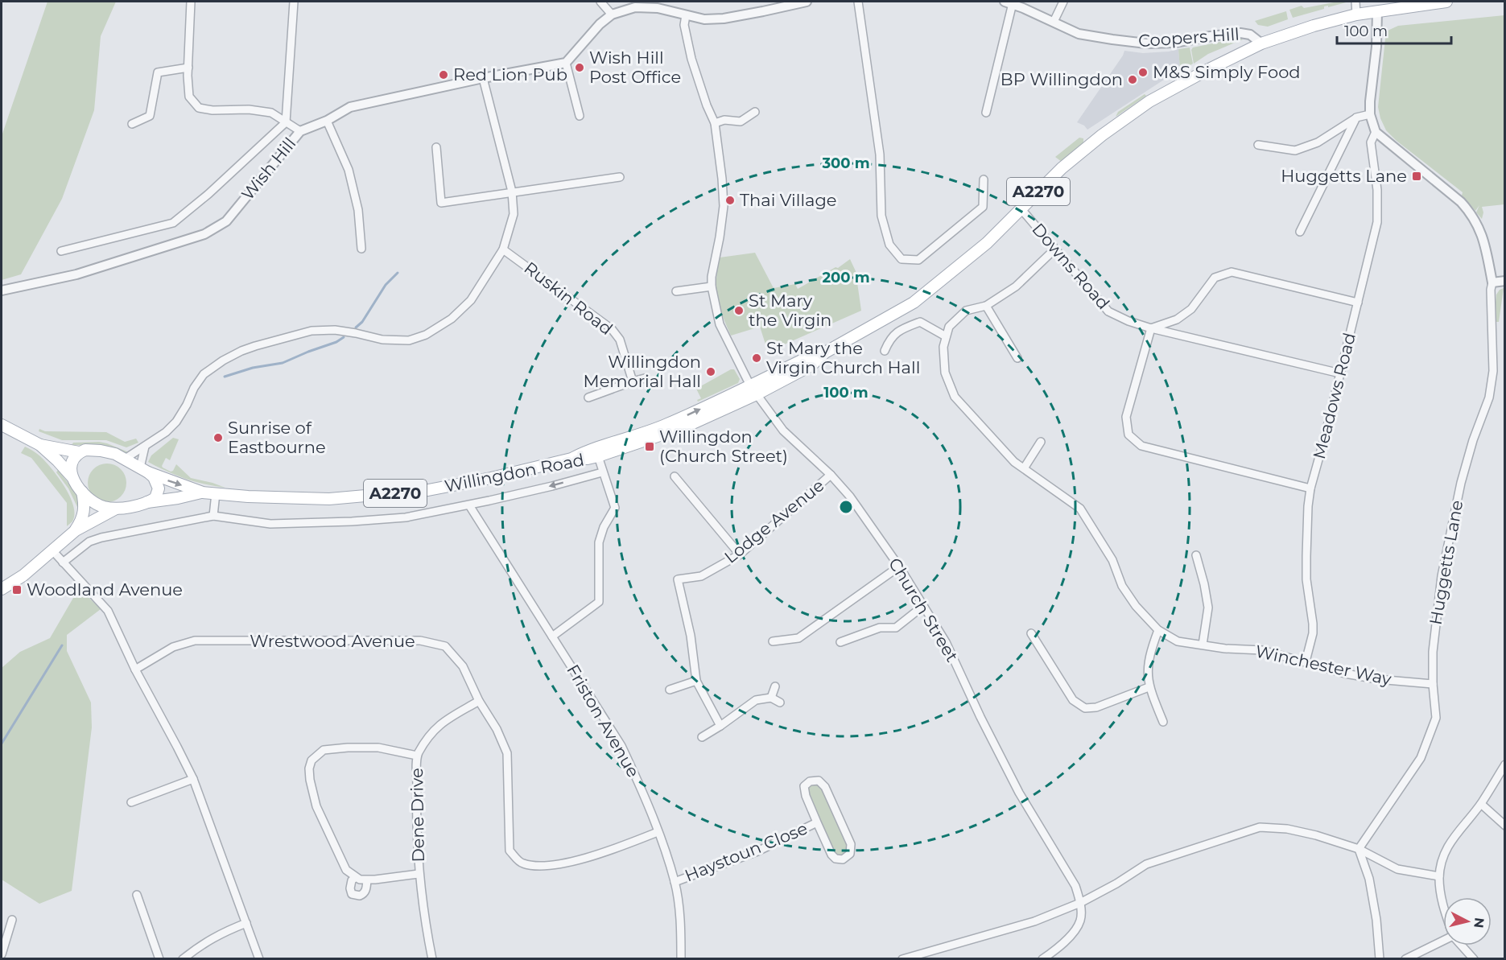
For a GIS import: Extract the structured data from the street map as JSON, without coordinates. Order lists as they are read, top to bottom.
{
  "streets": {
    "main road": ["A2270", "Willingdon Road"],
    "street": [
      "Coopers Hill",
      "Wish Hill",
      "Downs Road",
      "Ruskin Road",
      "Meadows Road",
      "Lodge Avenue",
      "Huggetts Lane",
      "Church Street",
      "Wrestwood Avenue",
      "Winchester Way",
      "Friston Avenue",
      "Dene Drive",
      "Haystoun Close"
    ]
  },
  "crossings": [
    ["Coopers Hill", "A2270"],
    ["A2270", "Downs Road"],
    ["A2270", "Willingdon Road"],
    ["A2270", "Church Street"],
    ["Downs Road", "Meadows Road"],
    ["Meadows Road", "Huggetts Lane"],
    ["Meadows Road", "Winchester Way"],
    ["Willingdon Road", "Church Street"],
    ["Lodge Avenue", "Church Street"],
    ["Huggetts Lane", "Winchester Way"],
    ["Wrestwood Avenue", "Friston Avenue"],
    ["Wrestwood Avenue", "Dene Drive"],
    ["Friston Avenue", "Haystoun Close"]
  ],
  "places": {
    "other": [
      "Wish Hill Post Office",
      "M&S Simply Food",
      "Red Lion Pub",
      "BP Willingdon",
      "Thai Village",
      "St Mary the Virgin",
      "St Mary the Virgin Church Hall",
      "Willingdon Memorial Hall",
      "Sunrise of Eastbourne"
    ],
    "transit": ["Huggetts Lane", "Willingdon (Church Street)", "Woodland Avenue"]
  },
  "scale_bar": "100 m",
  "north": "right",
  "rings": ["300 m", "200 m", "100 m"]
}
